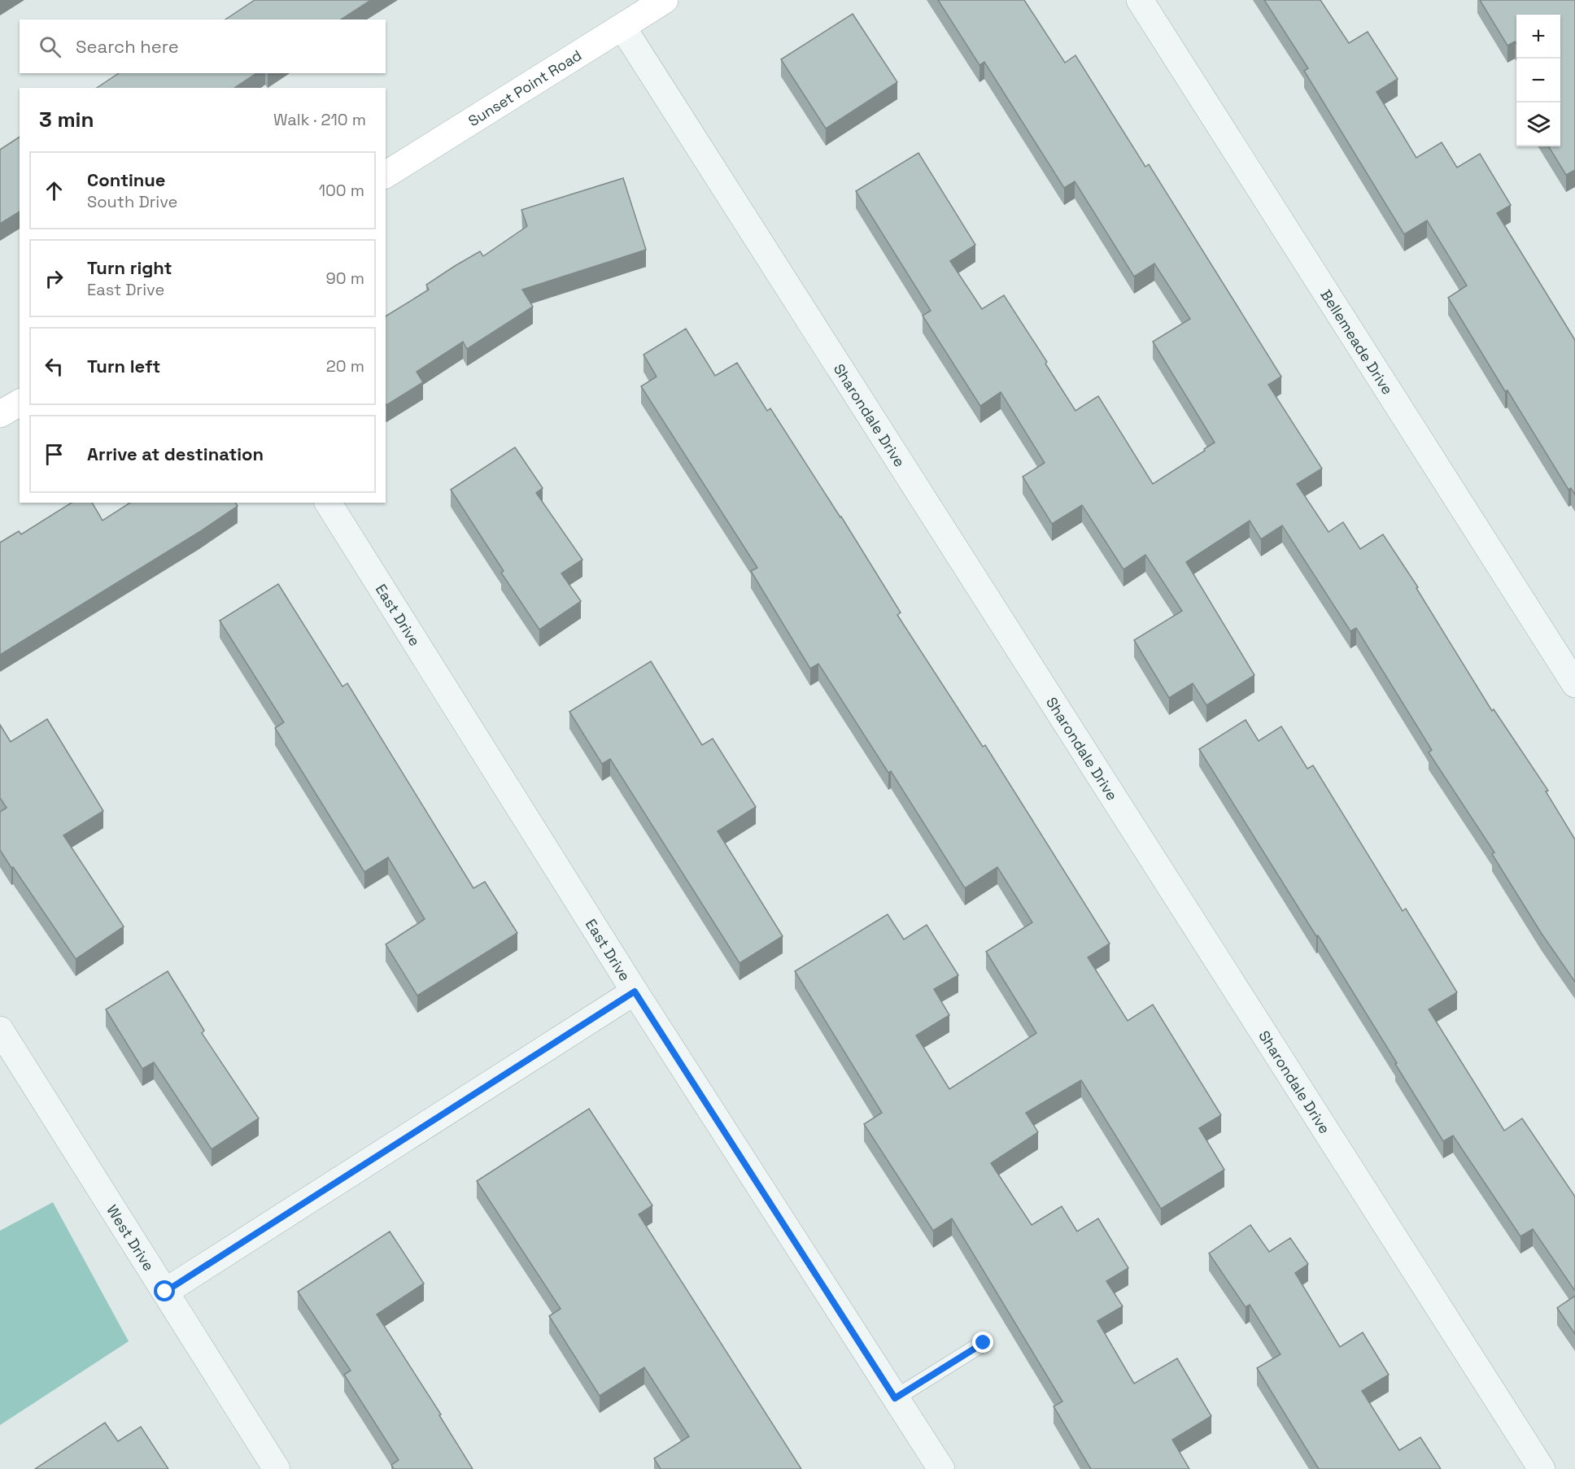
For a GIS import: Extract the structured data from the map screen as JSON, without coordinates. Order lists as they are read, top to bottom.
{
  "streets": {
    "main road": ["Sunset Point Road"],
    "street": [
      "Bellemeade Drive",
      "Sharondale Drive",
      "East Drive",
      "West Drive"
    ]
  },
  "crossings": [
    ["Sunset Point Road", "Sharondale Drive"]
  ],
  "page": {
    "map_buttons": ["+", "−"],
    "search": "Search here",
    "heading": ["3 min", "Walk · 210 m"],
    "list": [
      ["Continue", "South Drive", "100 m"],
      ["Turn right", "East Drive", "90 m"],
      ["Turn left", "20 m"],
      "Arrive at destination"
    ]
  }
}
